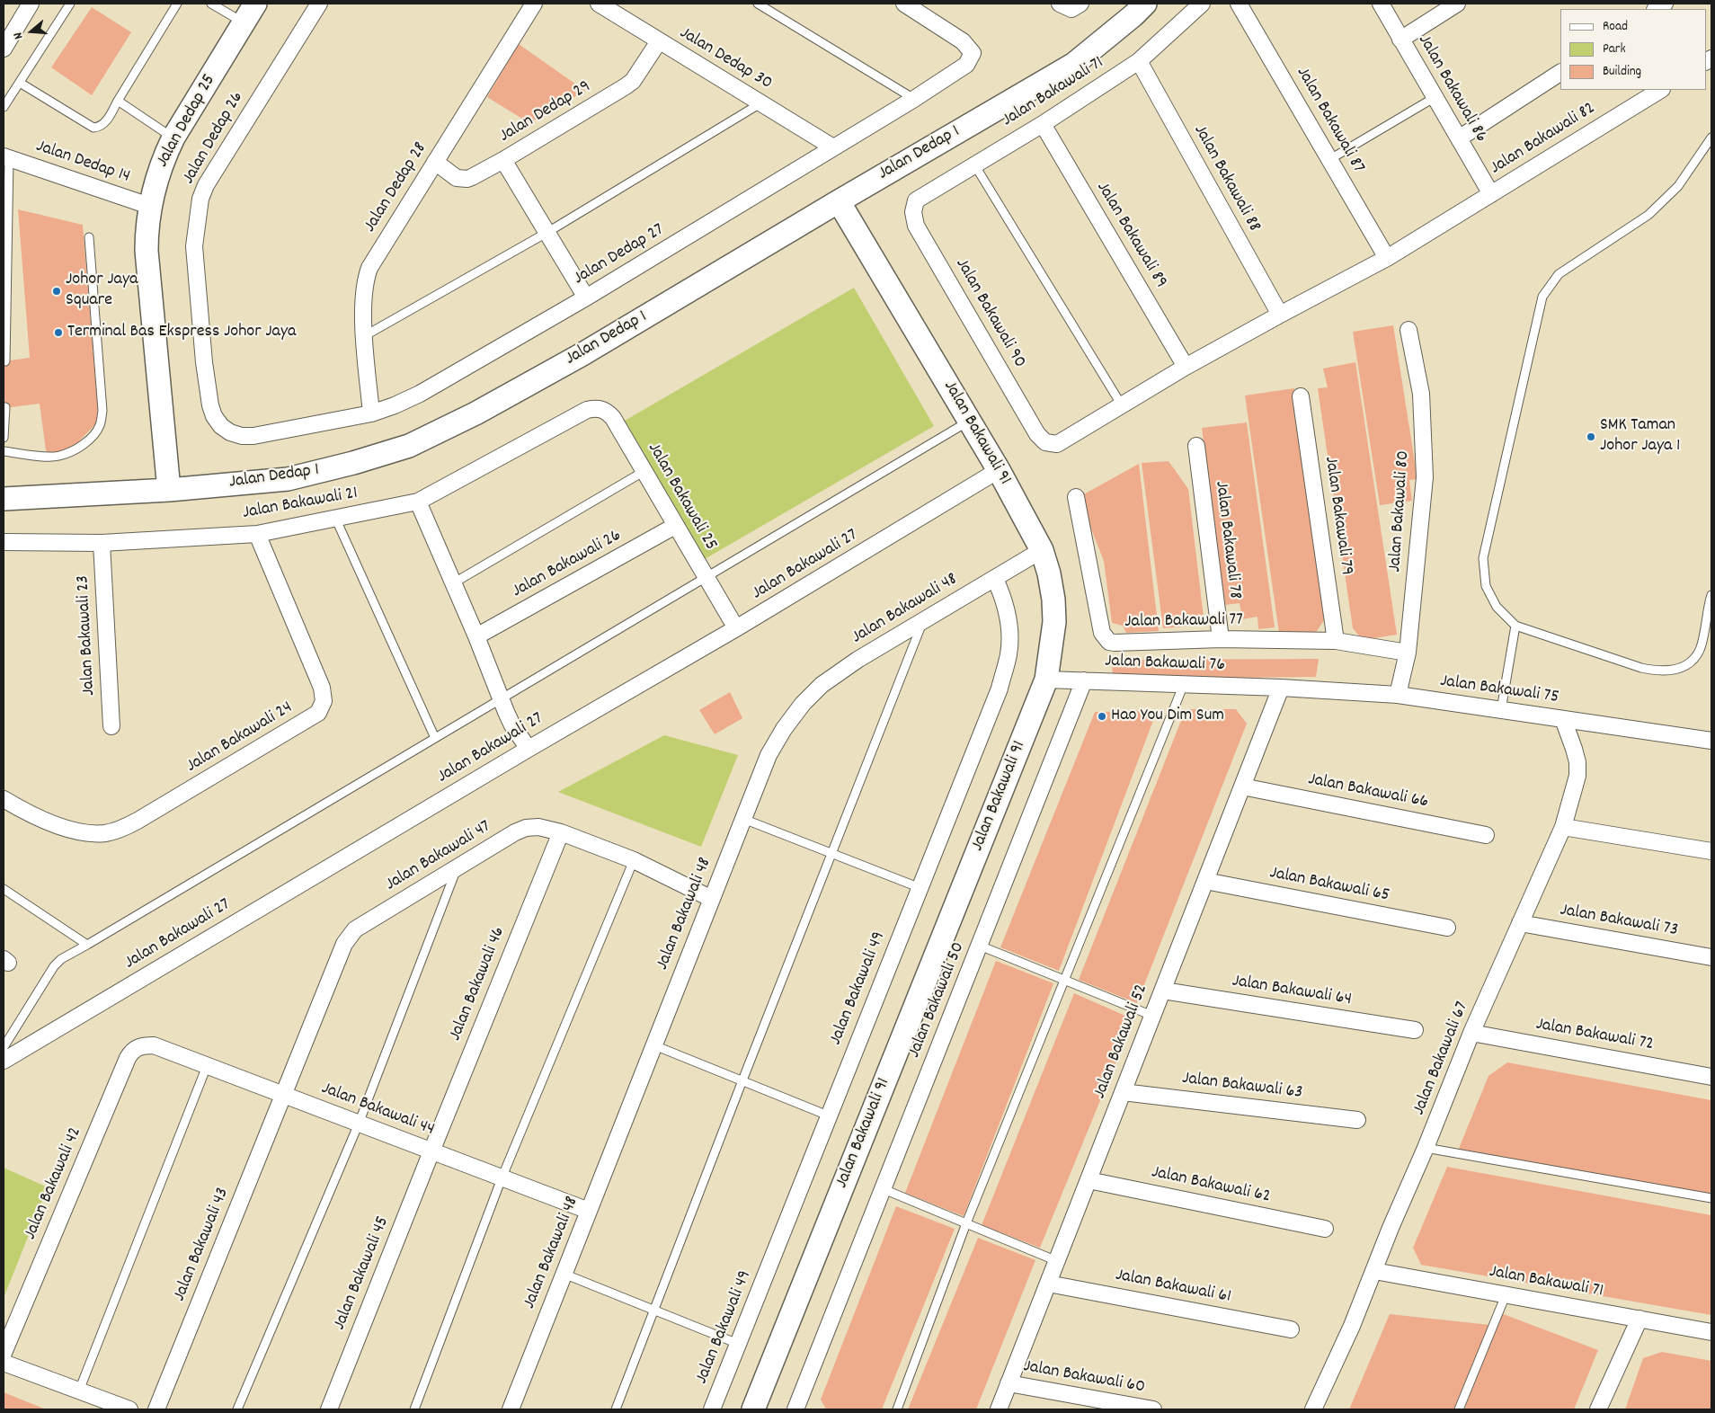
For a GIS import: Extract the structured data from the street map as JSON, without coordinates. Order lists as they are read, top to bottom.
{
  "streets": {
    "main road": ["Jalan Dedap 25", "Jalan Dedap 1", "Jalan Bakawali 91"],
    "street": [
      "Jalan Dedap 30",
      "Jalan Bakawali 86",
      "Jalan Bakawali 71",
      "Jalan Dedap 29",
      "Jalan Bakawali 87",
      "Jalan Dedap 26",
      "Jalan Bakawali 82",
      "Jalan Dedap 14",
      "Jalan Bakawali 88",
      "Jalan Dedap 28",
      "Jalan Bakawali 89",
      "Jalan Dedap 27",
      "Jalan Bakawali 90",
      "Jalan Bakawali 25",
      "Jalan Bakawali 21",
      "Jalan Bakawali 80",
      "Jalan Bakawali 79",
      "Jalan Bakawali 78",
      "Jalan Bakawali 26",
      "Jalan Bakawali 27",
      "Jalan Bakawali 48",
      "Jalan Bakawali 77",
      "Jalan Bakawali 23",
      "Jalan Bakawali 76",
      "Jalan Bakawali 75",
      "Jalan Bakawali 24",
      "Jalan Bakawali 66",
      "Jalan Bakawali 47",
      "Jalan Bakawali 65",
      "Jalan Bakawali 73",
      "Jalan Bakawali 46",
      "Jalan Bakawali 49",
      "Jalan Bakawali 64",
      "Jalan Bakawali 50",
      "Jalan Bakawali 72",
      "Jalan Bakawali 52",
      "Jalan Bakawali 67",
      "Jalan Bakawali 63",
      "Jalan Bakawali 44",
      "Jalan Bakawali 42",
      "Jalan Bakawali 62",
      "Jalan Bakawali 43",
      "Jalan Bakawali 45",
      "Jalan Bakawali 61",
      "Jalan Bakawali 60"
    ]
  },
  "crossings": [
    ["Jalan Dedap 30", "Jalan Dedap 29"],
    ["Jalan Dedap 30", "Jalan Dedap 27"],
    ["Jalan Bakawali 86", "Jalan Bakawali 82"],
    ["Jalan Bakawali 71", "Jalan Bakawali 88"],
    ["Jalan Bakawali 71", "Jalan Bakawali 89"],
    ["Jalan Bakawali 71", "Jalan Bakawali 90"],
    ["Jalan Bakawali 71", "Jalan Bakawali 67"],
    ["Jalan Dedap 29", "Jalan Dedap 28"],
    ["Jalan Bakawali 87", "Jalan Bakawali 82"],
    ["Jalan Dedap 25", "Jalan Dedap 1"],
    ["Jalan Dedap 25", "Jalan Dedap 14"],
    ["Jalan Dedap 26", "Jalan Dedap 27"],
    ["Jalan Bakawali 82", "Jalan Bakawali 88"],
    ["Jalan Bakawali 82", "Jalan Bakawali 89"],
    ["Jalan Bakawali 82", "Jalan Bakawali 90"],
    ["Jalan Dedap 1", "Jalan Bakawali 91"],
    ["Jalan Dedap 28", "Jalan Dedap 27"],
    ["Jalan Bakawali 91", "Jalan Bakawali 27"],
    ["Jalan Bakawali 91", "Jalan Bakawali 48"],
    ["Jalan Bakawali 91", "Jalan Bakawali 76"],
    ["Jalan Bakawali 25", "Jalan Bakawali 21"],
    ["Jalan Bakawali 25", "Jalan Bakawali 26"],
    ["Jalan Bakawali 25", "Jalan Bakawali 27"],
    ["Jalan Bakawali 21", "Jalan Bakawali 23"],
    ["Jalan Bakawali 21", "Jalan Bakawali 24"],
    ["Jalan Bakawali 80", "Jalan Bakawali 77"],
    ["Jalan Bakawali 80", "Jalan Bakawali 75"],
    ["Jalan Bakawali 79", "Jalan Bakawali 77"],
    ["Jalan Bakawali 78", "Jalan Bakawali 77"],
    ["Jalan Bakawali 48", "Jalan Bakawali 47"],
    ["Jalan Bakawali 48", "Jalan Bakawali 49"],
    ["Jalan Bakawali 48", "Jalan Bakawali 44"],
    ["Jalan Bakawali 76", "Jalan Bakawali 75"],
    ["Jalan Bakawali 76", "Jalan Bakawali 50"],
    ["Jalan Bakawali 76", "Jalan Bakawali 52"],
    ["Jalan Bakawali 75", "Jalan Bakawali 52"],
    ["Jalan Bakawali 75", "Jalan Bakawali 67"],
    ["Jalan Bakawali 66", "Jalan Bakawali 52"],
    ["Jalan Bakawali 47", "Jalan Bakawali 46"],
    ["Jalan Bakawali 47", "Jalan Bakawali 44"],
    ["Jalan Bakawali 47", "Jalan Bakawali 43"],
    ["Jalan Bakawali 65", "Jalan Bakawali 52"],
    ["Jalan Bakawali 73", "Jalan Bakawali 67"],
    ["Jalan Bakawali 46", "Jalan Bakawali 44"],
    ["Jalan Bakawali 46", "Jalan Bakawali 45"],
    ["Jalan Bakawali 64", "Jalan Bakawali 52"],
    ["Jalan Bakawali 72", "Jalan Bakawali 67"],
    ["Jalan Bakawali 52", "Jalan Bakawali 63"],
    ["Jalan Bakawali 52", "Jalan Bakawali 62"],
    ["Jalan Bakawali 52", "Jalan Bakawali 61"],
    ["Jalan Bakawali 52", "Jalan Bakawali 60"],
    ["Jalan Bakawali 44", "Jalan Bakawali 42"],
    ["Jalan Bakawali 44", "Jalan Bakawali 43"],
    ["Jalan Bakawali 44", "Jalan Bakawali 45"]
  ],
  "places": [
    "Johor Jaya Square",
    "Terminal Bas Ekspress Johor Jaya",
    "SMK Taman Johor Jaya 1",
    "Hao You Dim Sum"
  ],
  "legend": ["Road", "Park", "Building"],
  "north": "left"
}
